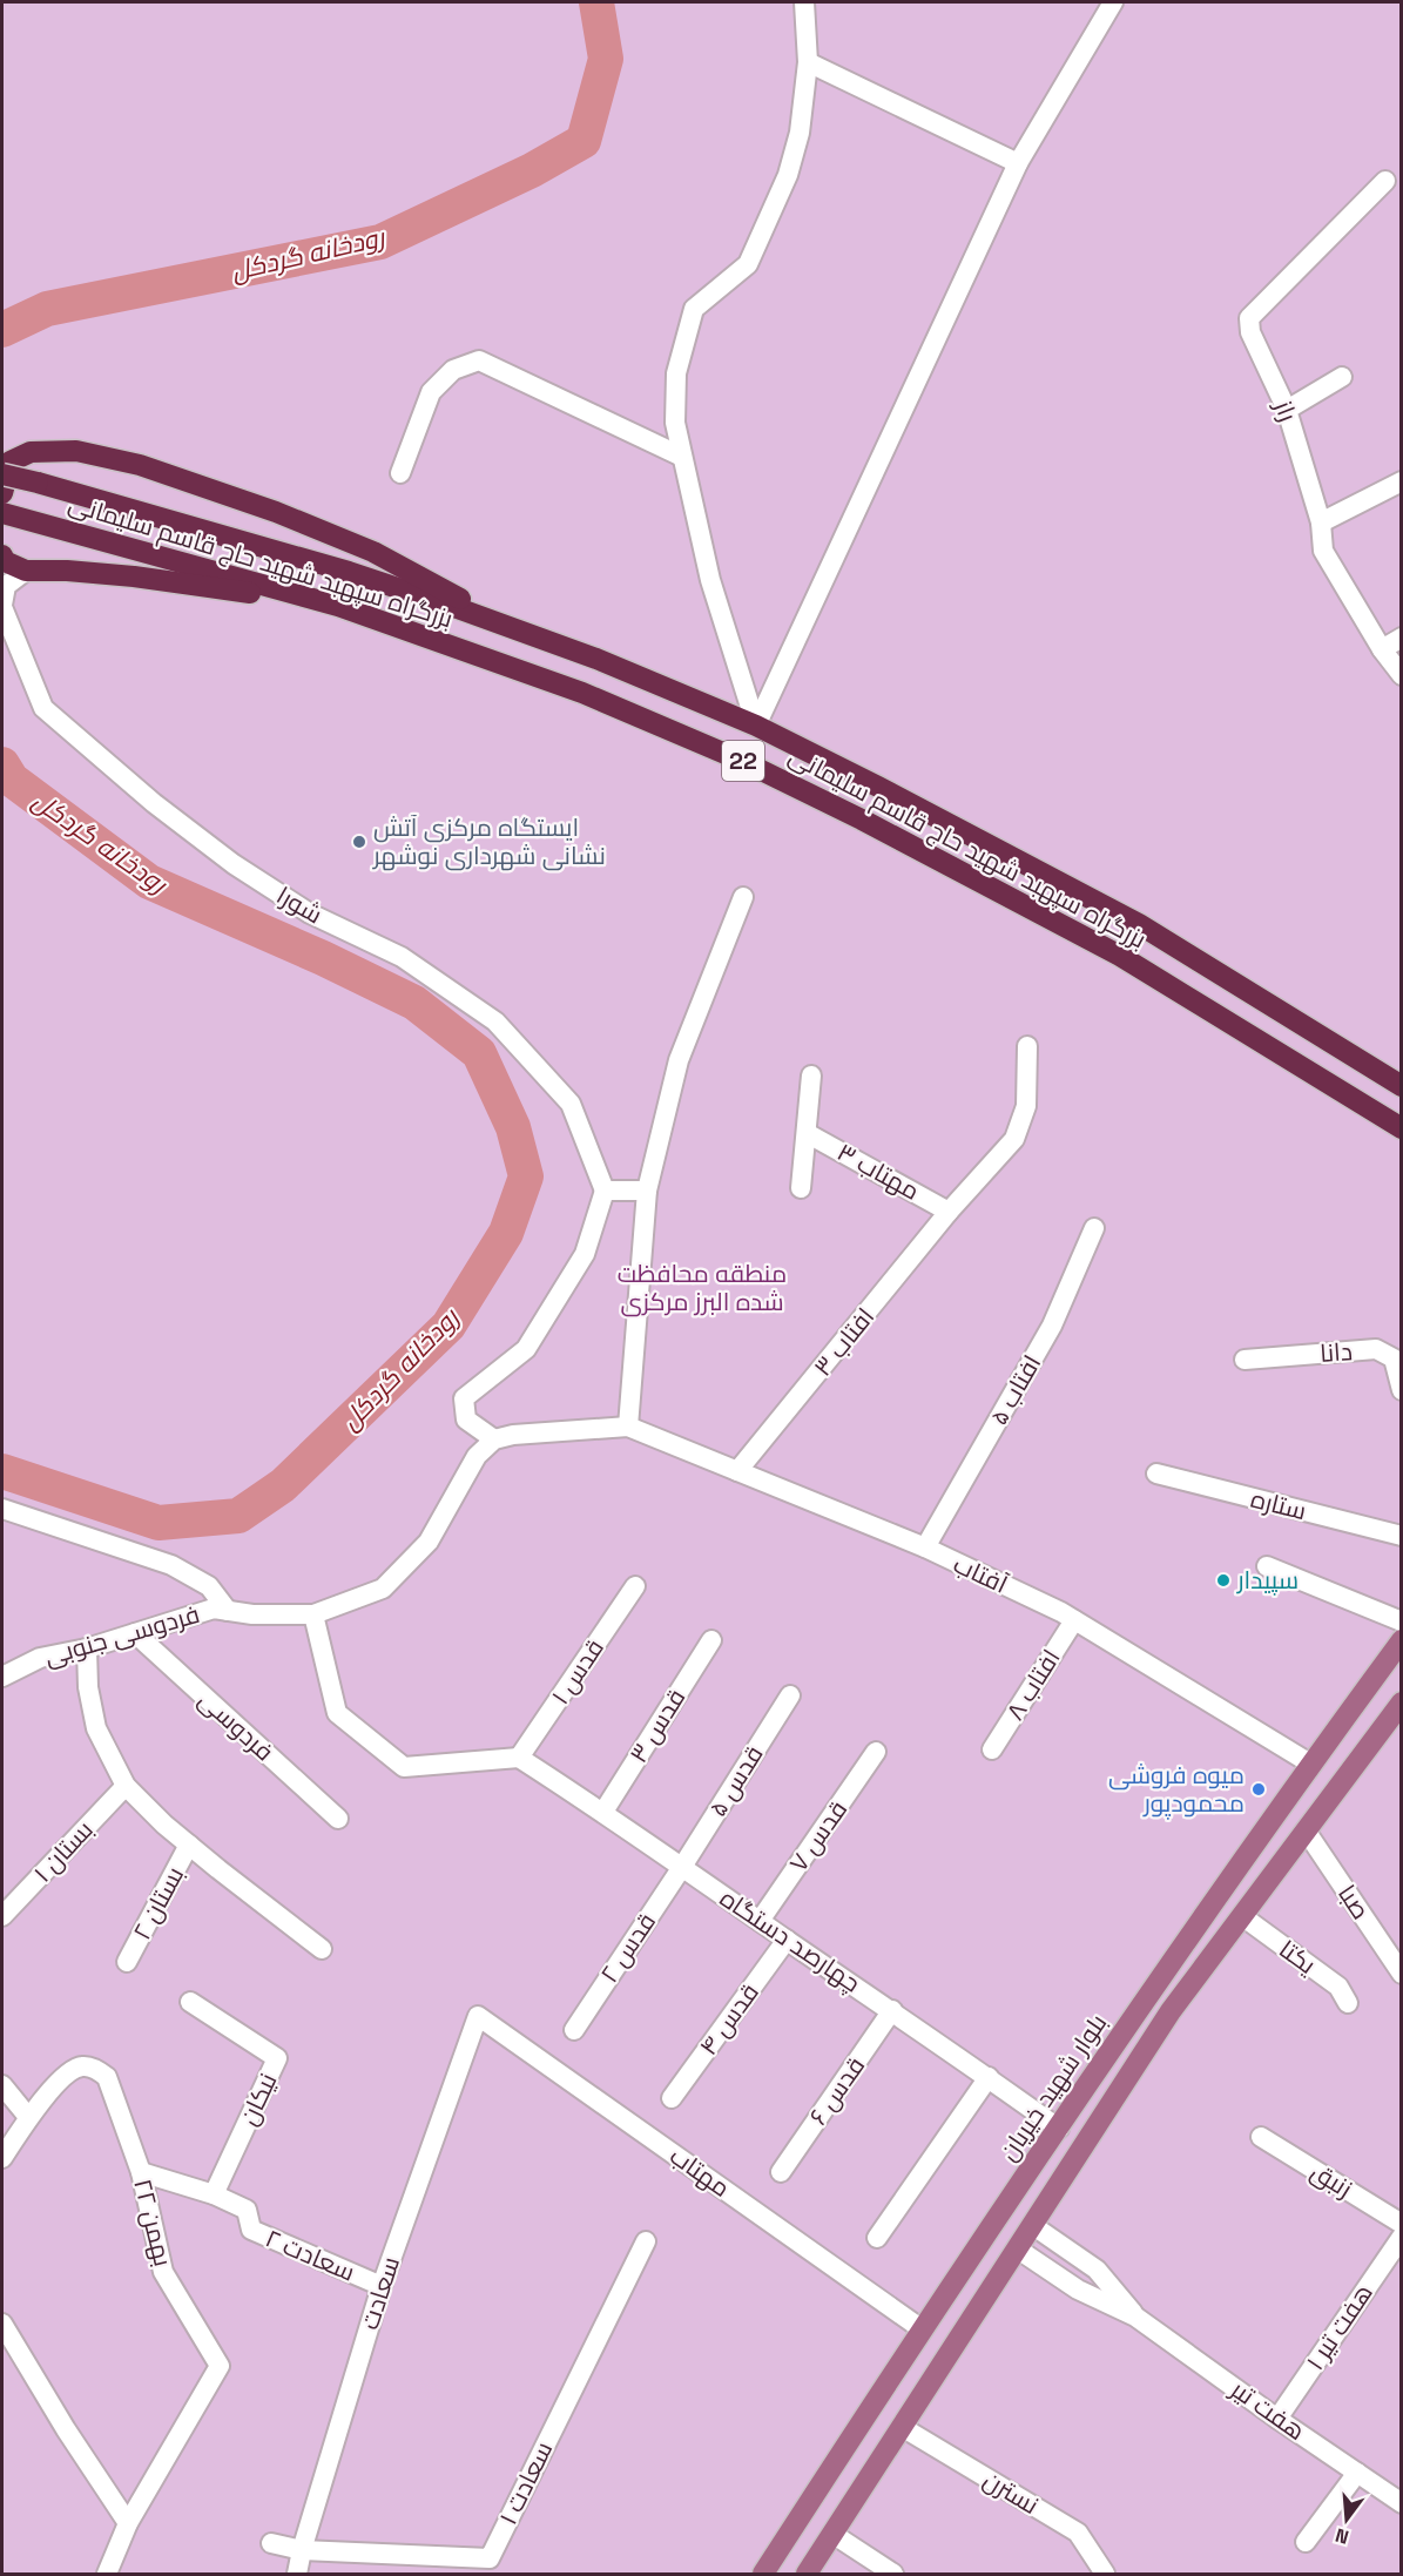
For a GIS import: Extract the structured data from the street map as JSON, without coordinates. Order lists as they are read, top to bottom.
{
  "streets": {
    "highway": ["بزرگراه سپهبد شهید حاج قاسم سلیمانی", "22"],
    "main road": ["بلوار شهید خیریان"],
    "street": [
      "راز",
      "شورا",
      "مهتاب ۳",
      "افتاب ۳",
      "دانا",
      "افتاب ۵",
      "ستاره",
      "آفتاب",
      "فردوسی جنوبی",
      "قدس ۱",
      "افتاب ۸",
      "فردوسی",
      "قدس ۳",
      "قدس ۵",
      "قدس ۷",
      "بستان ۱",
      "صبا",
      "بستان ۲",
      "چهارصد دستگاه",
      "قدس ۲",
      "یکتا",
      "قدس ۴",
      "قدس ۶",
      "نیکان",
      "مهتاب",
      "زنبق",
      "۲۲ بهمن",
      "سعادت ۲",
      "سعادت",
      "هفت تیر ۱",
      "هفت تیر",
      "سعادت ۱",
      "نسترن"
    ]
  },
  "crossings": [
    ["مهتاب ۳", "افتاب ۳"],
    ["افتاب ۳", "آفتاب"],
    ["افتاب ۵", "آفتاب"],
    ["آفتاب", "افتاب ۸"],
    ["آفتاب", "بلوار شهید خیریان"],
    ["فردوسی جنوبی", "فردوسی"],
    ["قدس ۱", "چهارصد دستگاه"],
    ["قدس ۳", "چهارصد دستگاه"],
    ["قدس ۵", "چهارصد دستگاه"],
    ["قدس ۵", "قدس ۲"],
    ["قدس ۷", "چهارصد دستگاه"],
    ["چهارصد دستگاه", "قدس ۲"],
    ["چهارصد دستگاه", "قدس ۴"],
    ["چهارصد دستگاه", "بلوار شهید خیریان"],
    ["چهارصد دستگاه", "قدس ۶"],
    ["بلوار شهید خیریان", "مهتاب"],
    ["نیکان", "سعادت ۲"],
    ["مهتاب", "سعادت"],
    ["سعادت ۲", "سعادت"],
    ["سعادت", "سعادت ۱"],
    ["هفت تیر ۱", "هفت تیر"]
  ],
  "water": ["رودخانه گردکل"],
  "parks": ["منطقه محافظت شده البرز مرکزی"],
  "places": ["ایستگاه مرکزی آتش نشانی شهرداری نوشهر", "سپیدار", "میوه فروشی محمودپور"],
  "north": "bottom"
}
